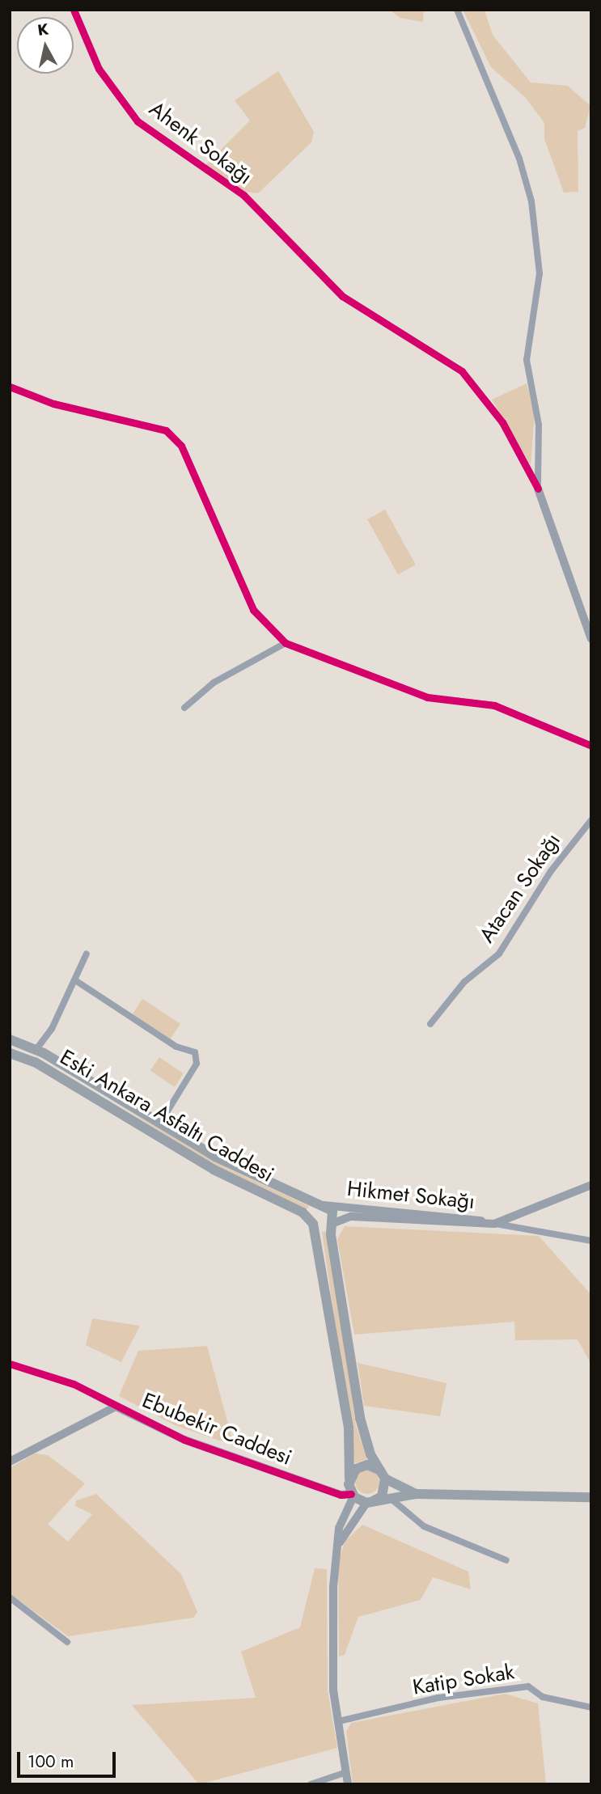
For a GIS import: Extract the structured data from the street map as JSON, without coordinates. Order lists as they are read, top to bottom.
{
  "streets": {
    "main road": ["Eski Ankara Asfaltı Caddesi"],
    "street": [
      "Ahenk Sokağı",
      "Atacan Sokağı",
      "Hikmet Sokağı",
      "Ebubekir Caddesi",
      "Katip Sokak"
    ]
  },
  "crossings": [
    ["Eski Ankara Asfaltı Caddesi", "Hikmet Sokağı"]
  ],
  "scale_bar": "100 m",
  "north": "top"
}
